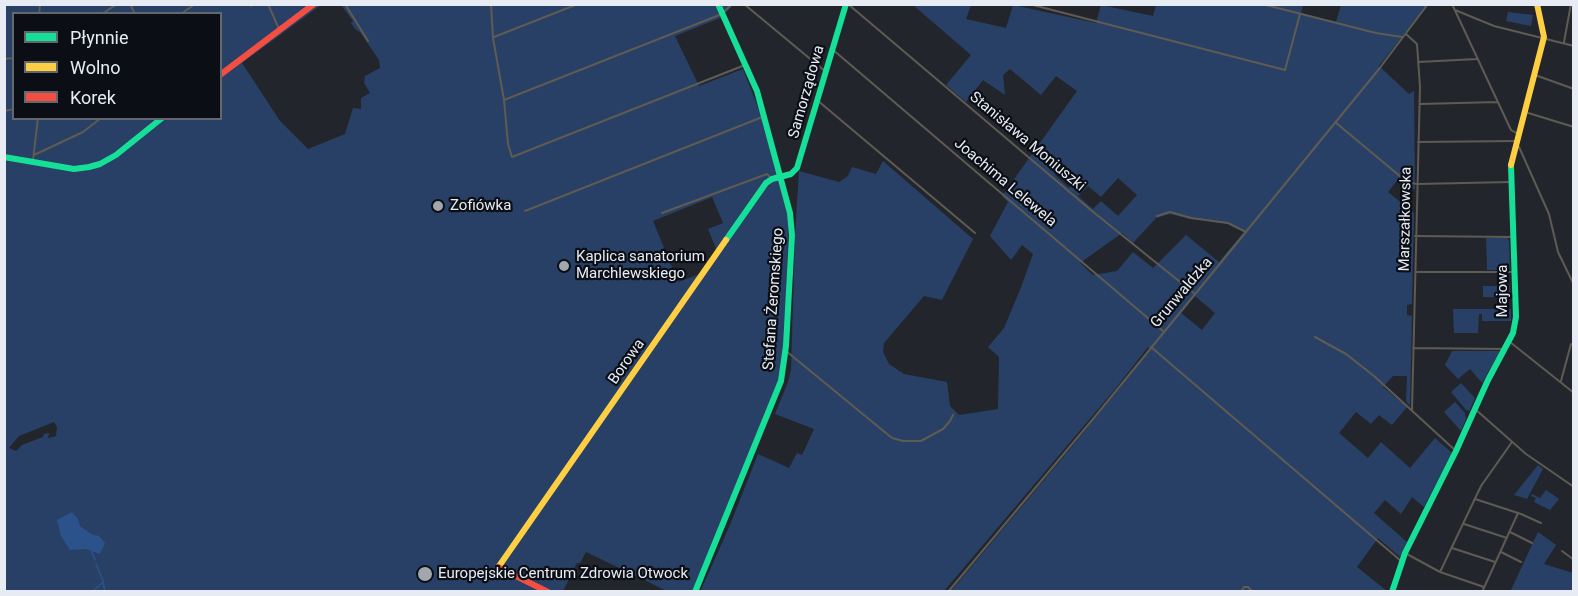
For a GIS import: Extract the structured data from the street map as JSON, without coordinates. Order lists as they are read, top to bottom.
{
  "streets": {
    "street": [
      "Samorządowa",
      "Stanisława Moniuszki",
      "Joachima Lelewela",
      "Marszałkowska",
      "Majowa",
      "Grunwaldzka",
      "Stefana Żeromskiego",
      "Borowa"
    ]
  },
  "crossings": [
    ["Samorządowa", "Stanisława Moniuszki"],
    ["Samorządowa", "Joachima Lelewela"],
    ["Samorządowa", "Stefana Żeromskiego"],
    ["Stanisława Moniuszki", "Grunwaldzka"],
    ["Joachima Lelewela", "Grunwaldzka"],
    ["Marszałkowska", "Grunwaldzka"]
  ],
  "places": ["Zofiówka", "Kaplica sanatorium Marchlewskiego", "Europejskie Centrum Zdrowia Otwock"],
  "legend": ["Płynnie", "Wolno", "Korek"]
}
